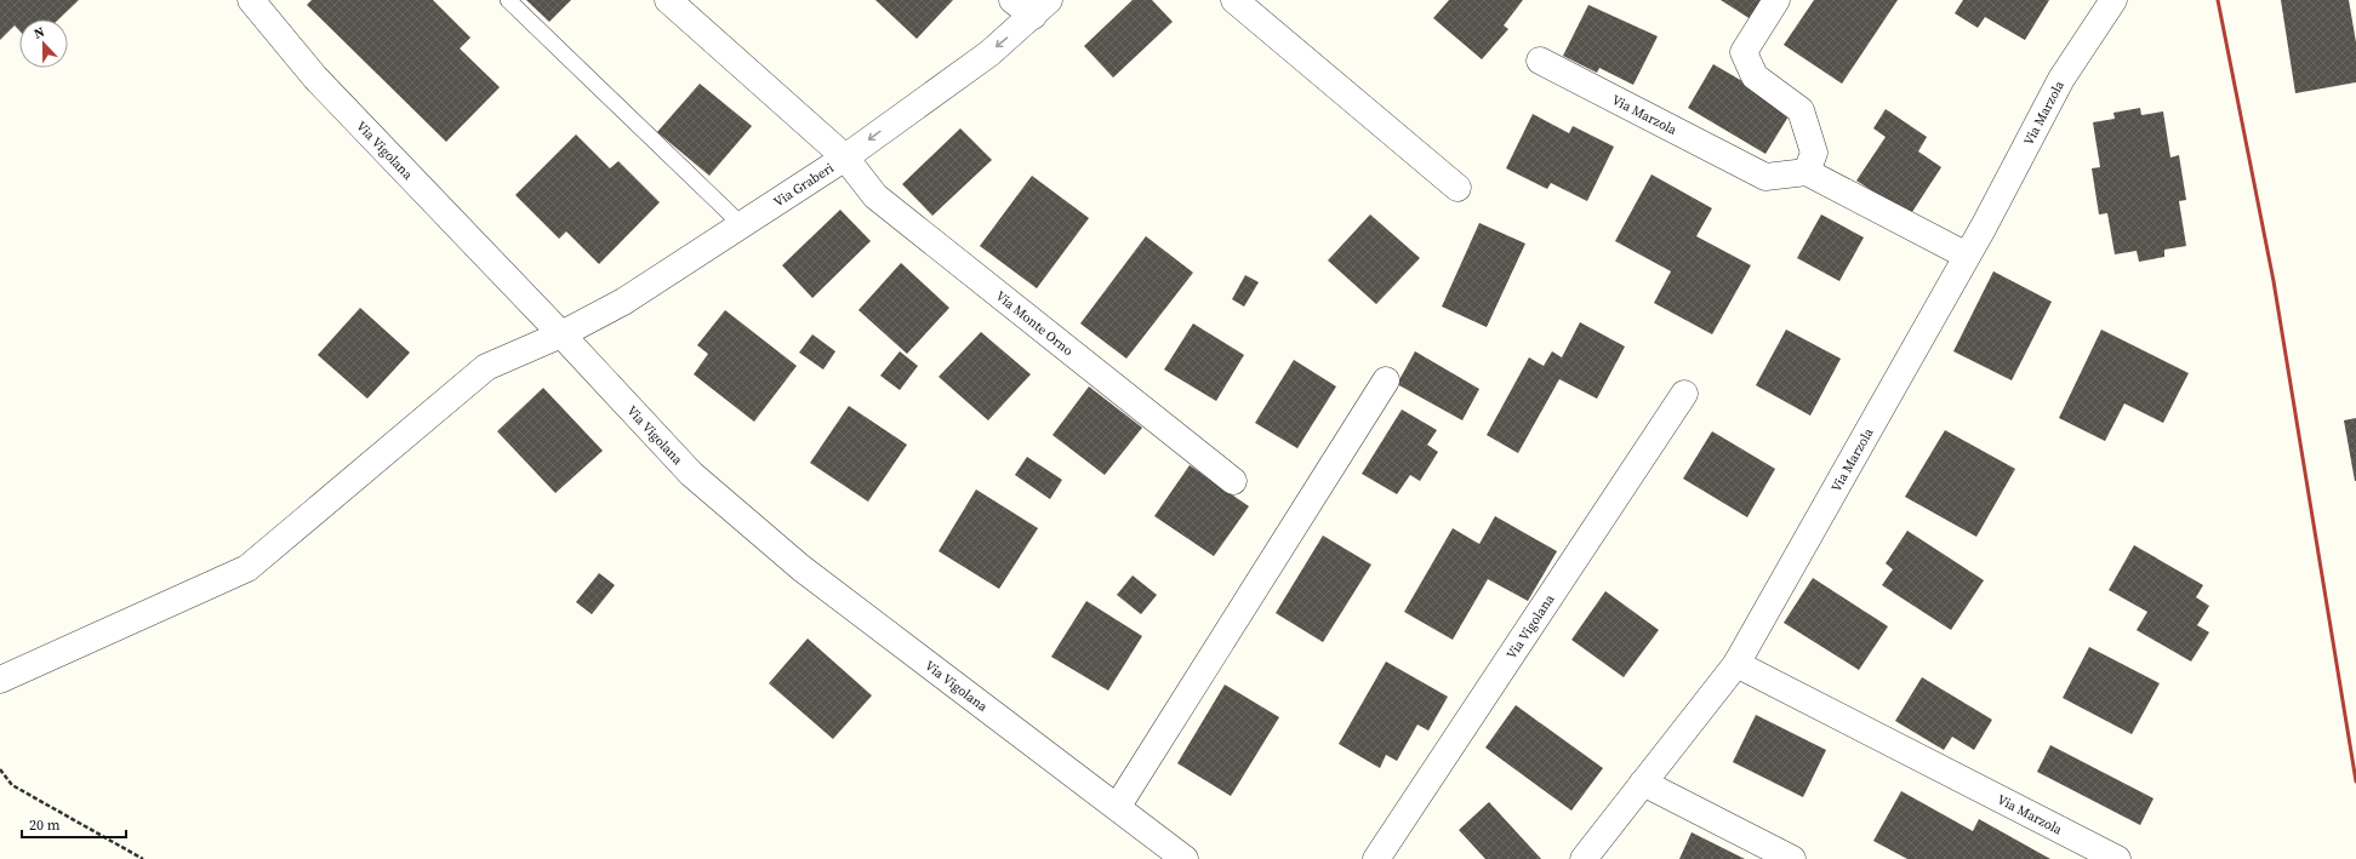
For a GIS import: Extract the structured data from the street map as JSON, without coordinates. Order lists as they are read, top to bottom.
{
  "streets": {
    "street": [
      "Via Marzola",
      "Via Vigolana",
      "Via Graberi",
      "Via Monte Orno"
    ]
  },
  "crossings": [
    ["Via Vigolana", "Via Graberi"],
    ["Via Graberi", "Via Monte Orno"]
  ],
  "scale_bar": "20 m",
  "north": "top"
}
